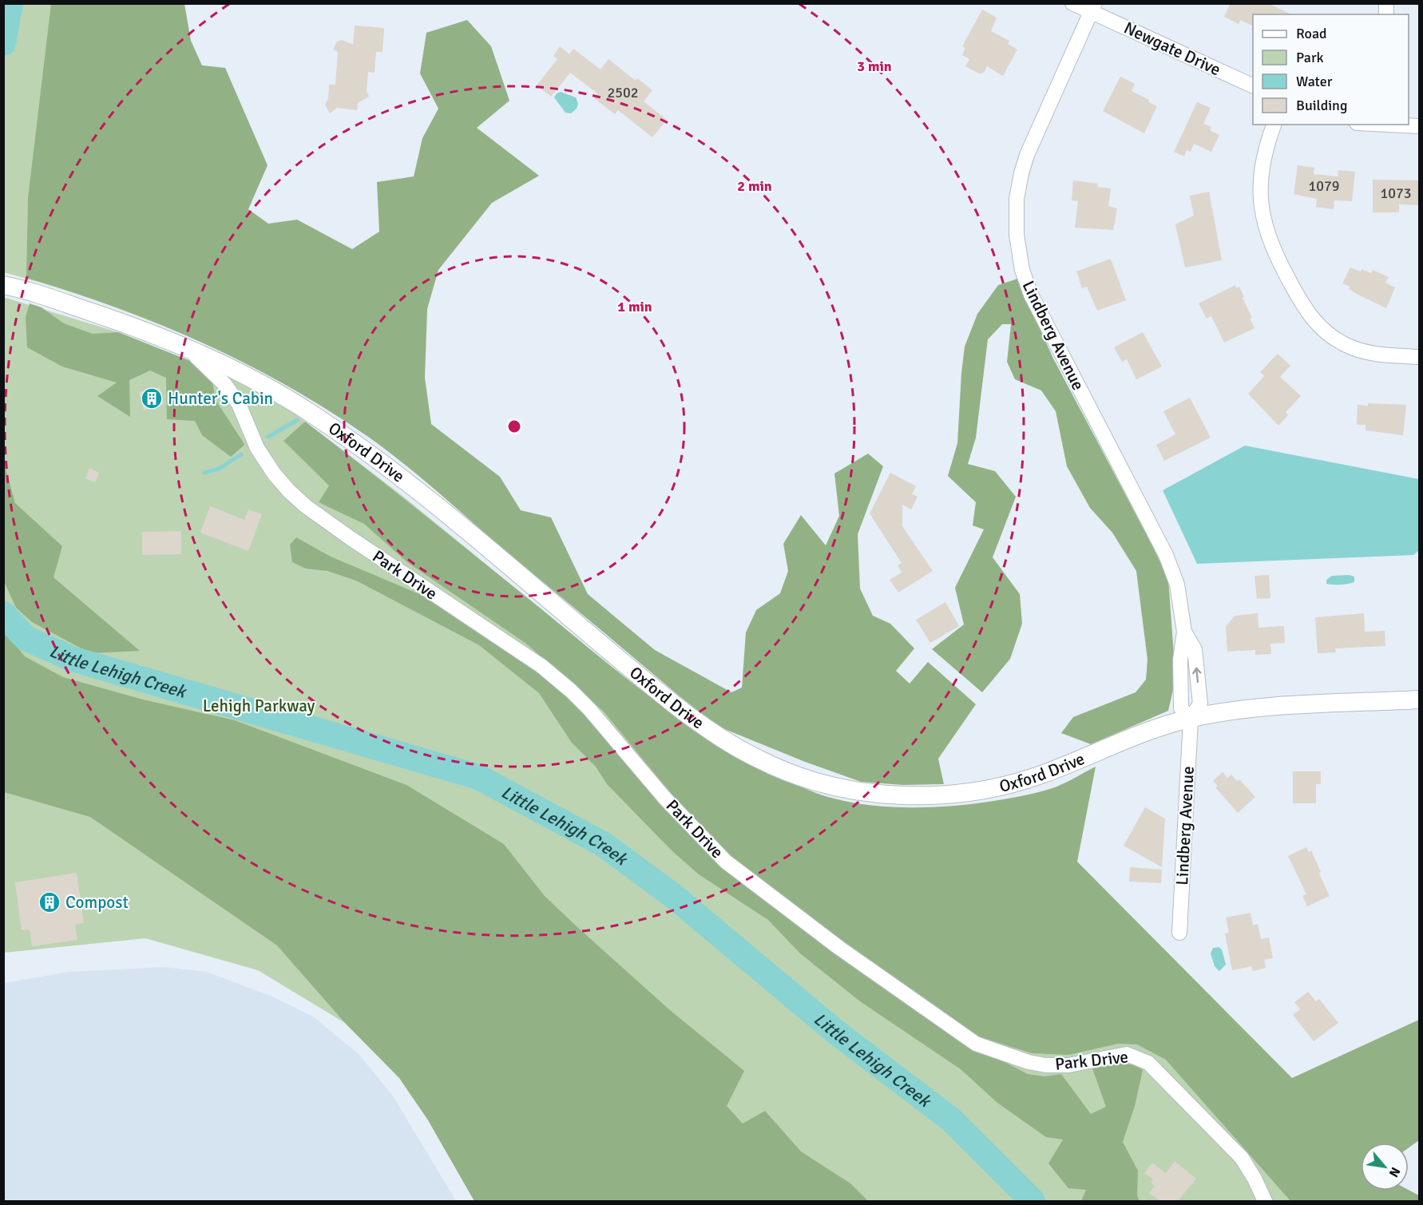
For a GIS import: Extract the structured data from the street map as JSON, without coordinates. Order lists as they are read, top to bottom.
{
  "streets": {
    "main road": ["Oxford Drive"],
    "street": ["Newgate Drive", "Lindberg Avenue", "Park Drive"]
  },
  "crossings": [
    ["Newgate Drive", "Lindberg Avenue"],
    ["Lindberg Avenue", "Oxford Drive"],
    ["Oxford Drive", "Park Drive"]
  ],
  "water": ["Little Lehigh Creek"],
  "parks": ["Lehigh Parkway"],
  "places": {
    "building": ["Hunter's Cabin", "Compost"]
  },
  "house_numbers": ["2502", "1079", "1073"],
  "legend": [
    "Road",
    "Park",
    "Water",
    "Building"
  ],
  "north": "bottom right",
  "rings": ["3 min", "2 min", "1 min"]
}
